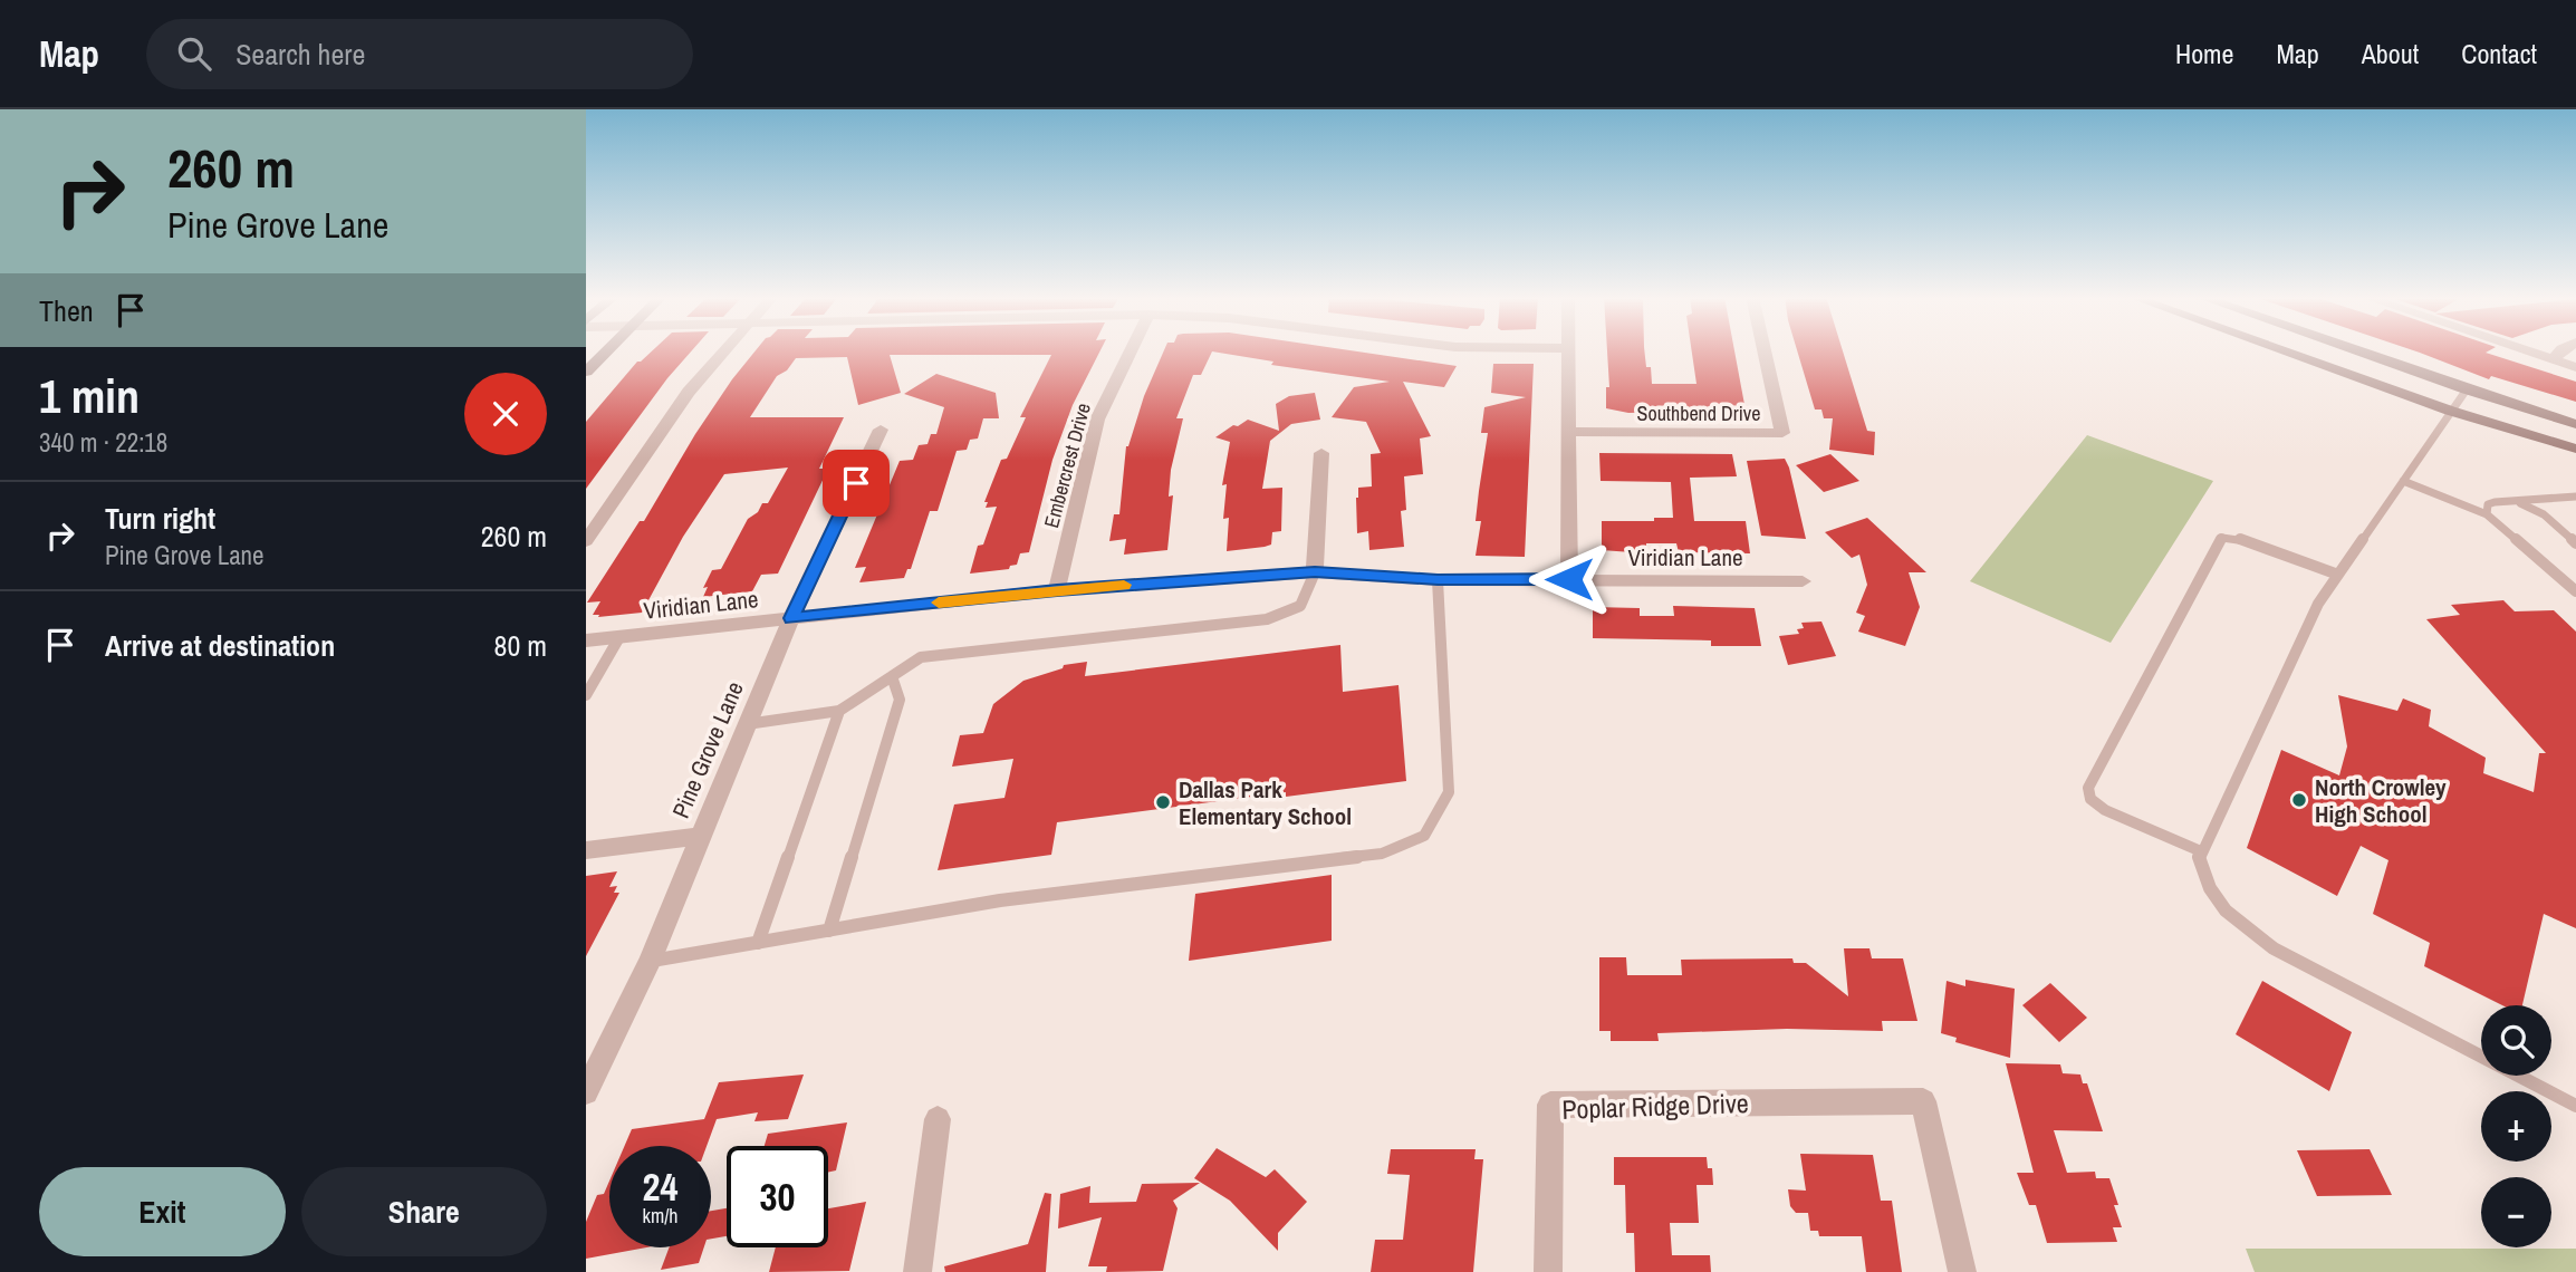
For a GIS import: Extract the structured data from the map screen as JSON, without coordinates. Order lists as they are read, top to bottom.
{
  "streets": {
    "street": [
      "Southbend Drive",
      "Embercrest Drive",
      "Viridian Lane",
      "Pine Grove Lane",
      "Poplar Ridge Drive"
    ]
  },
  "crossings": [
    ["Embercrest Drive", "Viridian Lane"],
    ["Viridian Lane", "Pine Grove Lane"]
  ],
  "places": ["North Crowley High School", "Dallas Park Elementary School"],
  "page": {
    "header": "Map",
    "search": "Search here",
    "nav": [
      "Home",
      "Map",
      "About",
      "Contact"
    ],
    "turn": ["260 m", "Pine Grove Lane"],
    "then": "Then",
    "heading": ["1 min", "340 m · 22:18"],
    "list": [
      {
        "name": "Turn right",
        "note": "Pine Grove Lane",
        "value": "260 m"
      },
      {
        "name": "Arrive at destination",
        "value": "80 m"
      }
    ],
    "map_buttons": ["+", "−"],
    "speed": "24 km/h",
    "limit": "30",
    "buttons": ["Exit", "Share"]
  }
}
